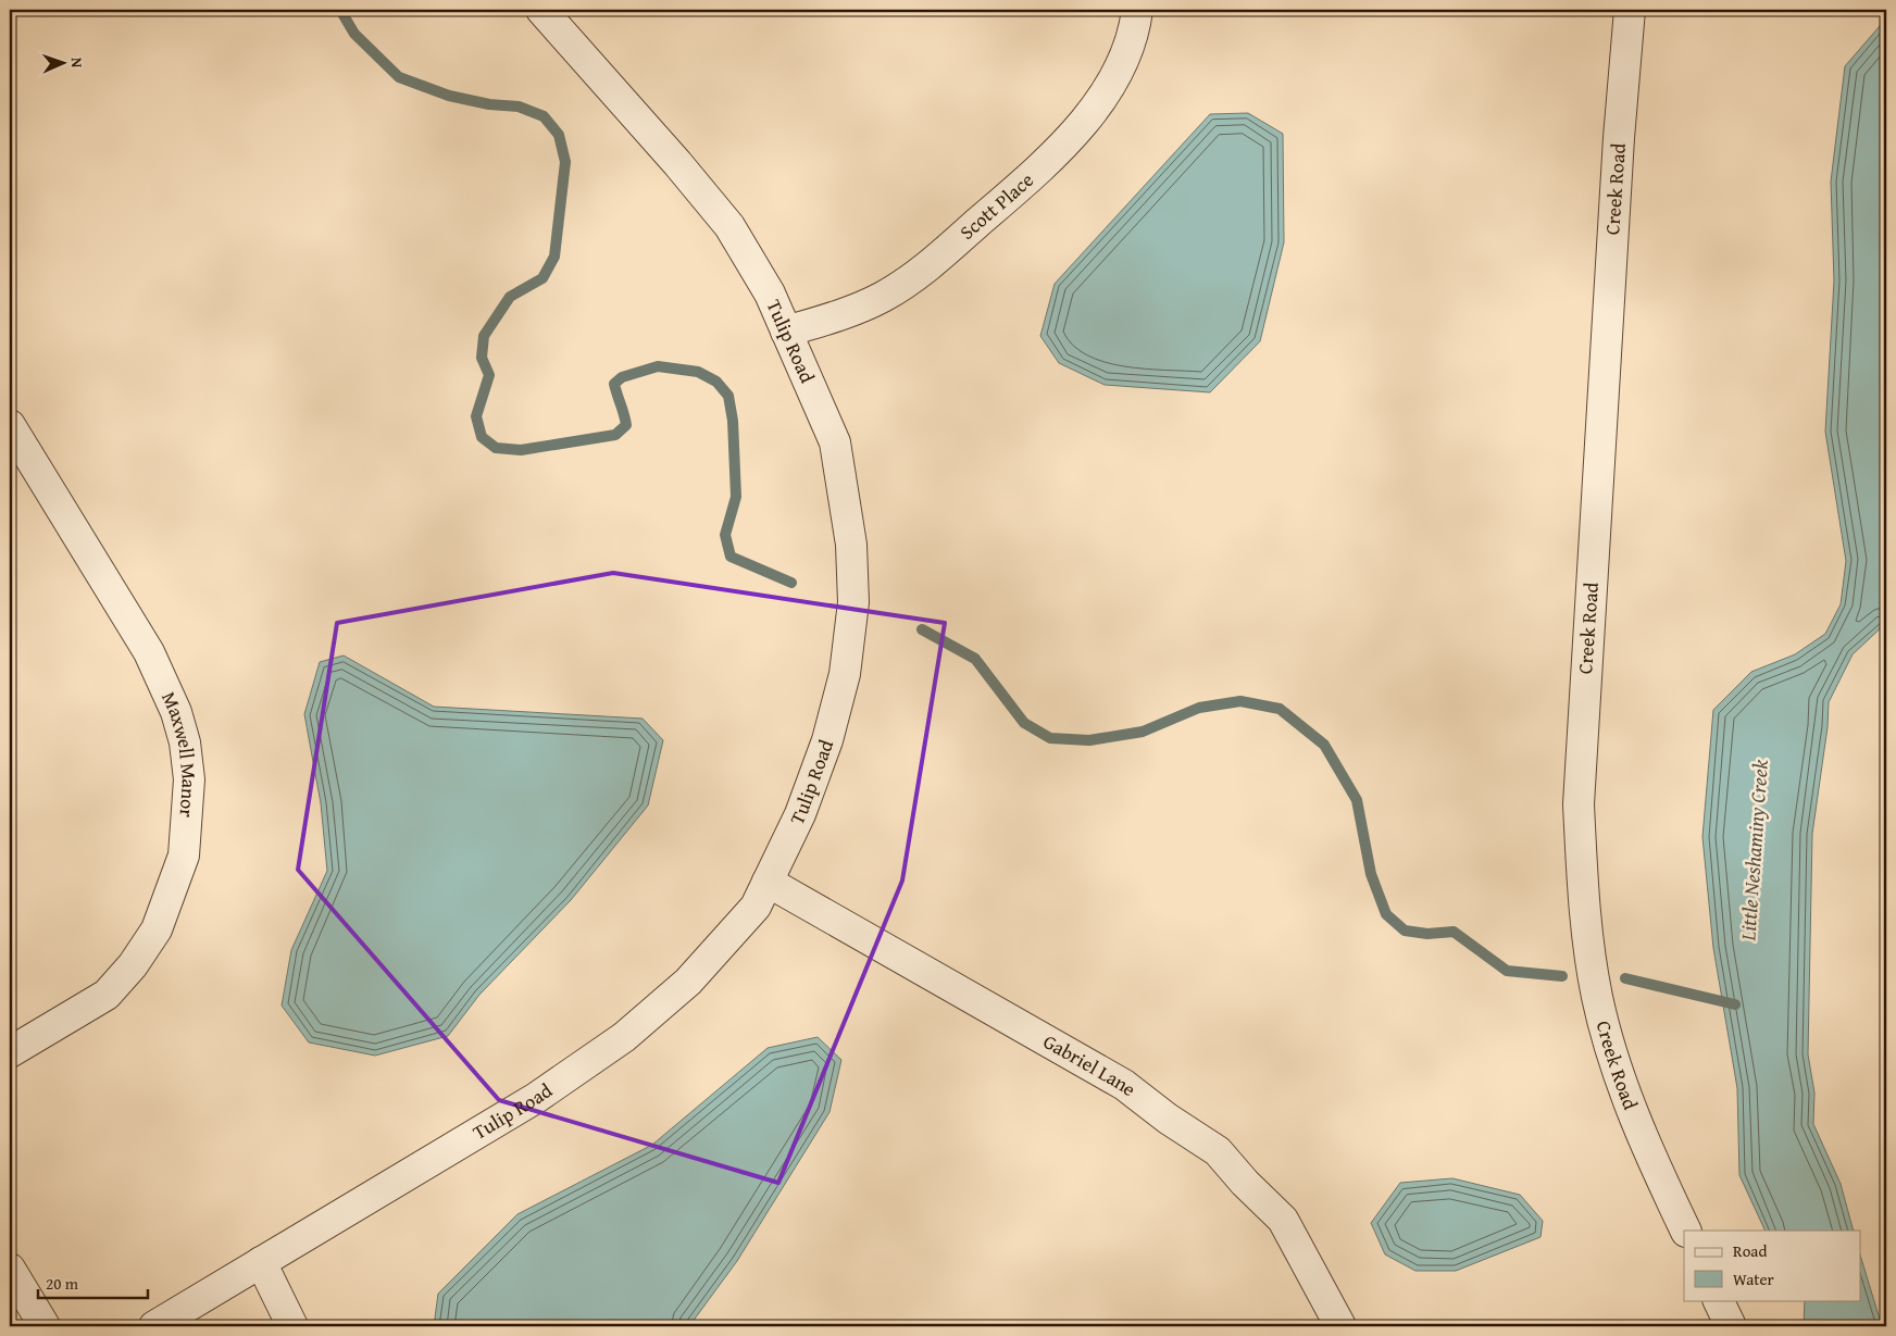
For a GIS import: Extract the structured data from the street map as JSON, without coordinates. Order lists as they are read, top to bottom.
{
  "streets": {
    "street": [
      "Creek Road",
      "Scott Place",
      "Tulip Road",
      "Maxwell Manor",
      "Gabriel Lane"
    ]
  },
  "crossings": [
    ["Scott Place", "Tulip Road"],
    ["Tulip Road", "Gabriel Lane"]
  ],
  "water": ["Little Neshaminy Creek"],
  "legend": ["Road", "Water"],
  "scale_bar": "20 m",
  "north": "right"
}
